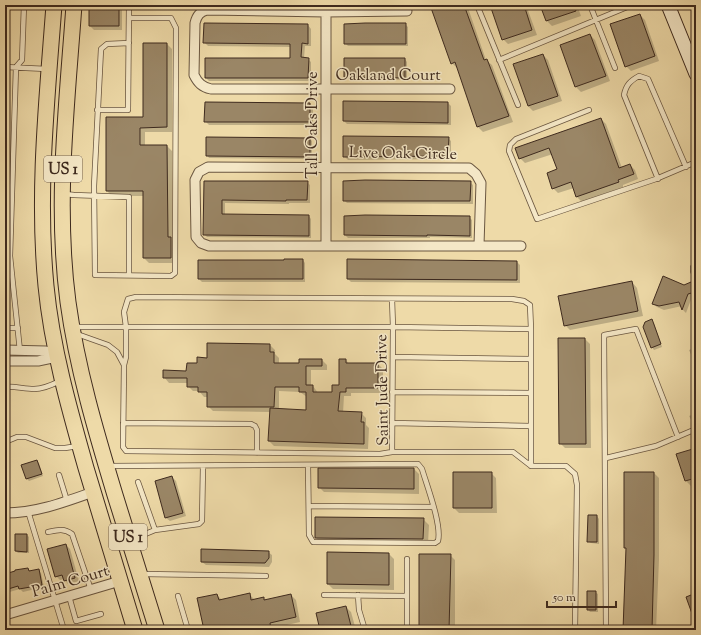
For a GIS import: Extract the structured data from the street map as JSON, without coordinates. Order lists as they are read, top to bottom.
{
  "streets": {
    "main road": ["US 1"],
    "street": [
      "Oakland Court",
      "Tall Oaks Drive",
      "Live Oak Circle",
      "Palm Court"
    ],
    "lane": ["Saint Jude Drive"]
  },
  "crossings": [
    ["Oakland Court", "Tall Oaks Drive"],
    ["Tall Oaks Drive", "Live Oak Circle"],
    ["US 1", "Saint Jude Drive"],
    ["US 1", "Palm Court"]
  ],
  "scale_bar": "50 m"
}
